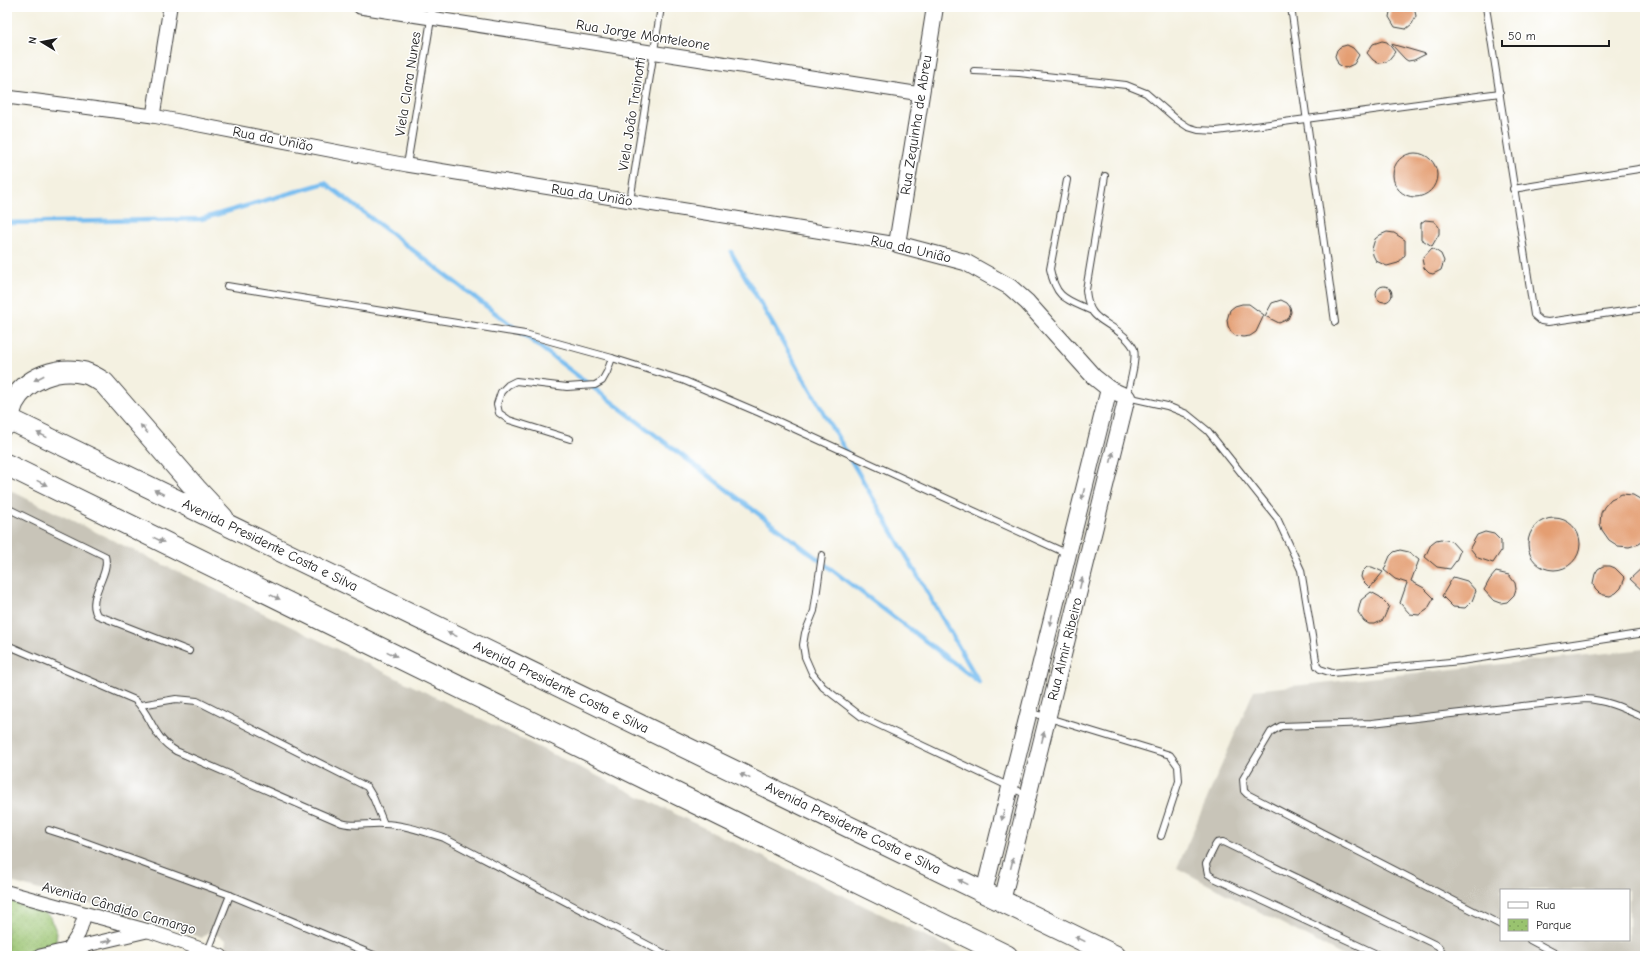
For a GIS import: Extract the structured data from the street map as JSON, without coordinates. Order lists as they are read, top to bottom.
{
  "streets": {
    "highway": ["Avenida Presidente Costa e Silva"],
    "street": [
      "Rua Jorge Monteleone",
      "Rua Zequinha de Abreu",
      "Rua da União",
      "Rua Almir Ribeiro",
      "Avenida Cândido Camargo"
    ],
    "lane": ["Viela Clara Nunes", "Viela João Trainotti"]
  },
  "crossings": [
    ["Rua Jorge Monteleone", "Viela Clara Nunes"],
    ["Rua Jorge Monteleone", "Viela João Trainotti"],
    ["Rua Jorge Monteleone", "Rua Zequinha de Abreu"],
    ["Viela Clara Nunes", "Rua da União"],
    ["Viela João Trainotti", "Rua da União"],
    ["Rua Zequinha de Abreu", "Rua da União"],
    ["Rua da União", "Rua Almir Ribeiro"],
    ["Avenida Presidente Costa e Silva", "Rua Almir Ribeiro"]
  ],
  "legend": ["Rua", "Parque"],
  "scale_bar": "50 m",
  "north": "left"
}
